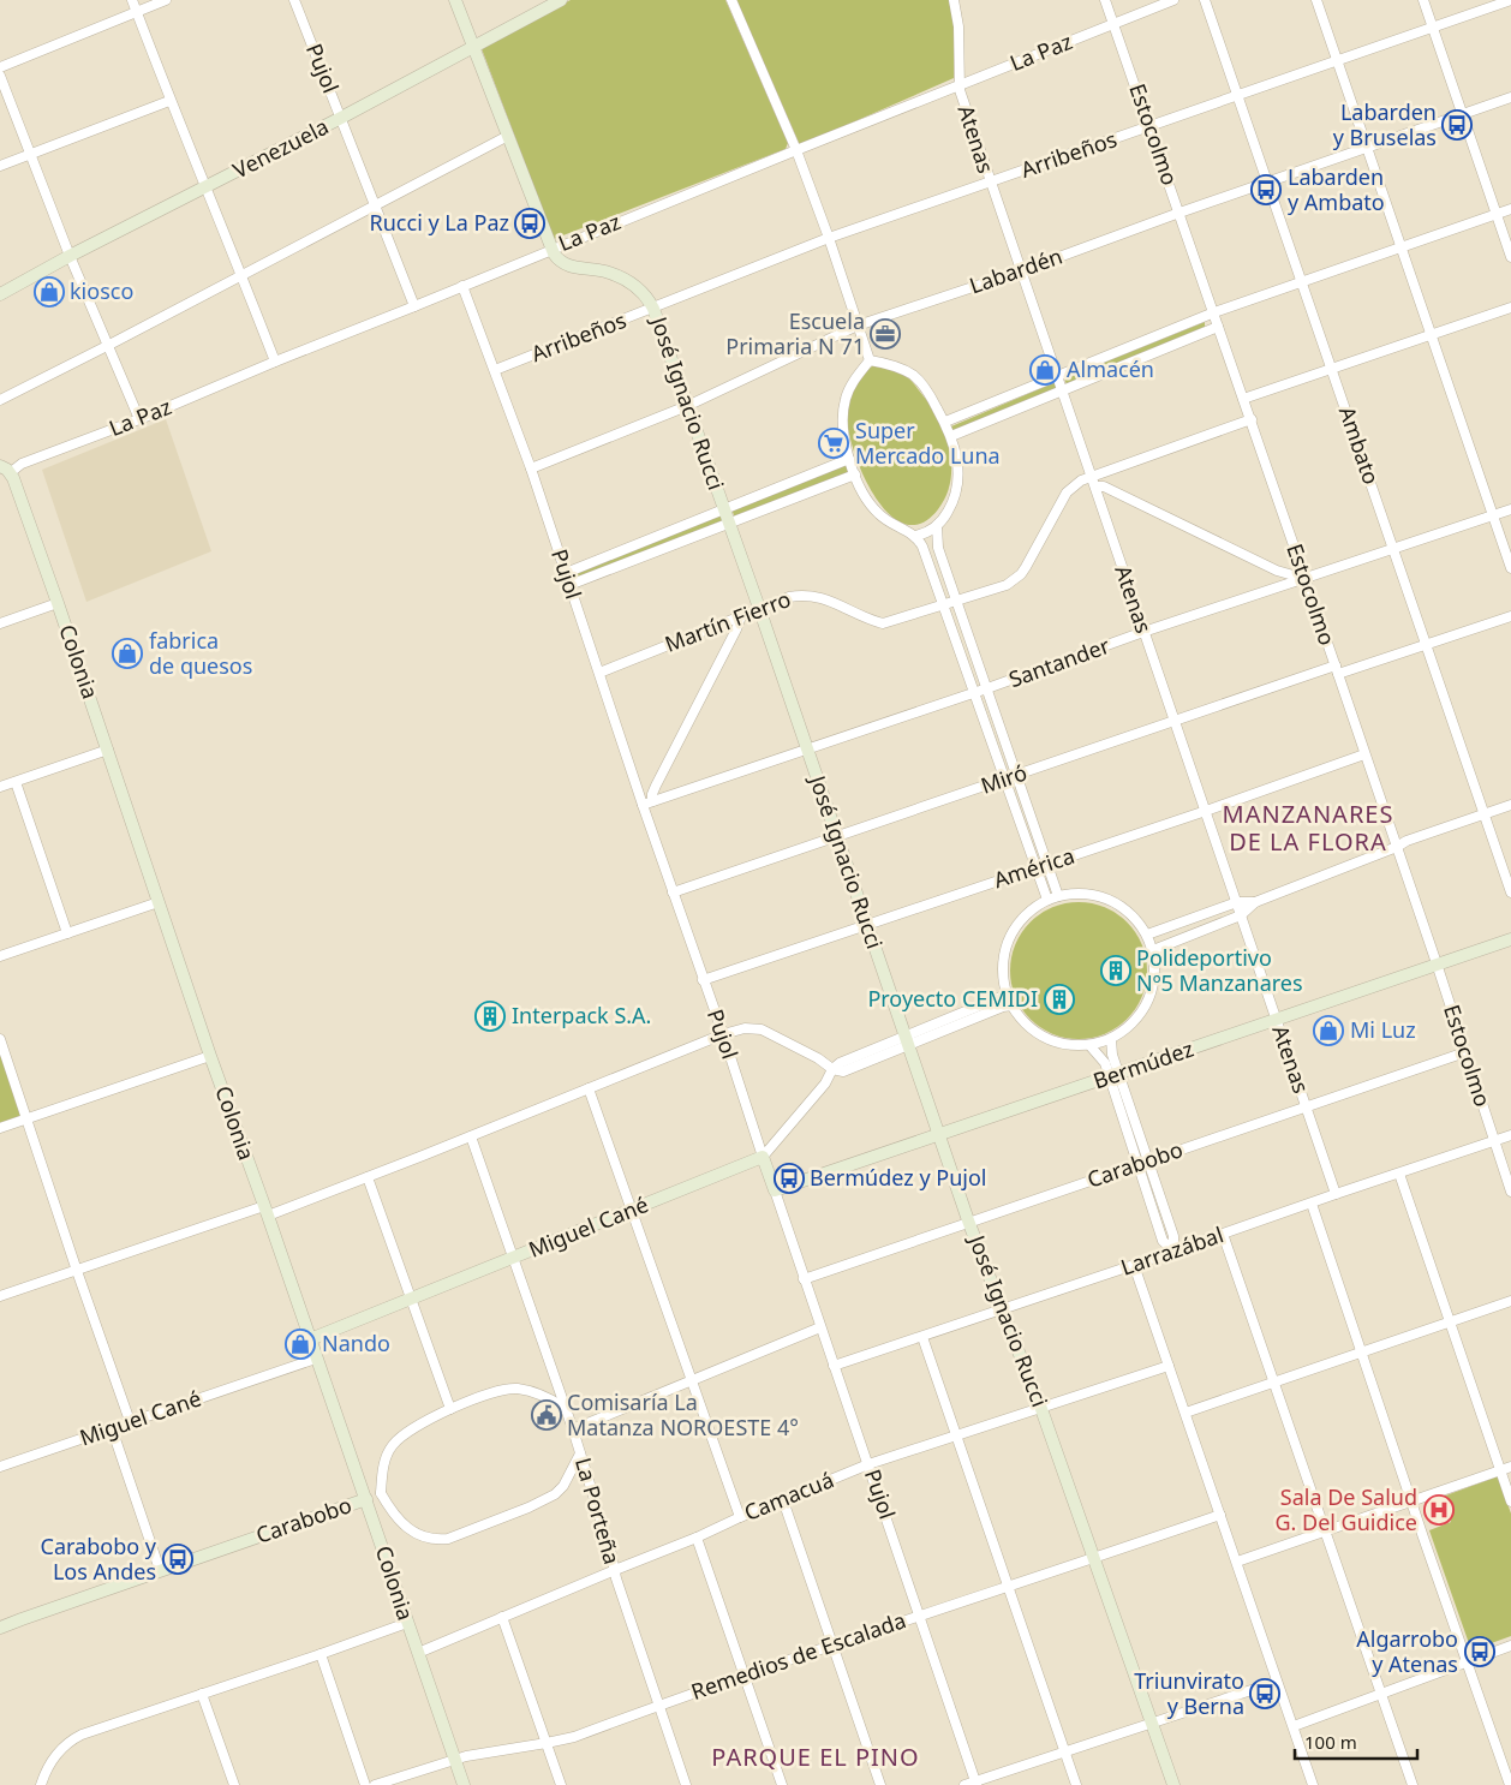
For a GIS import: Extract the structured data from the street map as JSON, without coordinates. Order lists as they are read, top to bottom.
{
  "streets": {
    "street": [
      "La Paz",
      "Pujol",
      "Estocolmo",
      "Atenas",
      "Venezuela",
      "Arribeños",
      "Labardén",
      "José Ignacio Rucci",
      "Ambato",
      "Martín Fierro",
      "Colonia",
      "Santander",
      "Miró",
      "América",
      "Bermúdez",
      "Carabobo",
      "Miguel Cané",
      "Larrazábal",
      "Camacuá",
      "La Porteña",
      "Remedios de Escalada"
    ]
  },
  "crossings": [
    ["La Paz", "Pujol"],
    ["La Paz", "Estocolmo"],
    ["La Paz", "Atenas"],
    ["La Paz", "José Ignacio Rucci"],
    ["La Paz", "Colonia"],
    ["Pujol", "Venezuela"],
    ["Pujol", "Arribeños"],
    ["Pujol", "Labardén"],
    ["Pujol", "Martín Fierro"],
    ["Pujol", "Santander"],
    ["Pujol", "Miró"],
    ["Pujol", "América"],
    ["Pujol", "Bermúdez"],
    ["Pujol", "Carabobo"],
    ["Pujol", "Miguel Cané"],
    ["Pujol", "Larrazábal"],
    ["Pujol", "Camacuá"],
    ["Pujol", "Remedios de Escalada"],
    ["Estocolmo", "Arribeños"],
    ["Estocolmo", "Labardén"],
    ["Estocolmo", "Martín Fierro"],
    ["Estocolmo", "Santander"],
    ["Estocolmo", "Miró"],
    ["Estocolmo", "América"],
    ["Estocolmo", "Bermúdez"],
    ["Estocolmo", "Carabobo"],
    ["Estocolmo", "Larrazábal"],
    ["Atenas", "Arribeños"],
    ["Atenas", "Labardén"],
    ["Atenas", "Martín Fierro"],
    ["Atenas", "Santander"],
    ["Atenas", "Miró"],
    ["Atenas", "América"],
    ["Atenas", "Bermúdez"],
    ["Atenas", "Carabobo"],
    ["Atenas", "Larrazábal"],
    ["Arribeños", "José Ignacio Rucci"],
    ["Arribeños", "Ambato"],
    ["Labardén", "José Ignacio Rucci"],
    ["Labardén", "Ambato"],
    ["José Ignacio Rucci", "Martín Fierro"],
    ["José Ignacio Rucci", "Santander"],
    ["José Ignacio Rucci", "Miró"],
    ["José Ignacio Rucci", "América"],
    ["José Ignacio Rucci", "Bermúdez"],
    ["José Ignacio Rucci", "Carabobo"],
    ["José Ignacio Rucci", "Larrazábal"],
    ["José Ignacio Rucci", "Camacuá"],
    ["José Ignacio Rucci", "Remedios de Escalada"],
    ["Ambato", "Santander"],
    ["Ambato", "Miró"],
    ["Colonia", "Carabobo"],
    ["Colonia", "Miguel Cané"],
    ["Colonia", "Camacuá"],
    ["Colonia", "Remedios de Escalada"],
    ["Carabobo", "La Porteña"],
    ["Miguel Cané", "La Porteña"],
    ["Camacuá", "La Porteña"],
    ["La Porteña", "Remedios de Escalada"]
  ],
  "districts": ["MANZANARES DE LA FLORA", "PARQUE EL PINO"],
  "places": {
    "bus stop": [
      "Labarden y Bruselas",
      "Labarden y Ambato",
      "Rucci y La Paz",
      "Bermúdez y Pujol",
      "Carabobo y Los Andes",
      "Algarrobo y Atenas",
      "Triunvirato y Berna"
    ],
    "shop": [
      "kiosco",
      "Almacén",
      "fabrica de quesos",
      "Mi Luz",
      "Nando"
    ],
    "office": ["Escuela Primaria N 71"],
    "supermarket": ["Super Mercado Luna"],
    "building": ["Polideportivo Nº5 Manzanares", "Proyecto CEMIDI", "Interpack S.A."],
    "public building": ["Comisaría La Matanza NOROESTE 4°"],
    "hospital": ["Sala De Salud G. Del Guidice"]
  },
  "scale_bar": "100 m"
}
